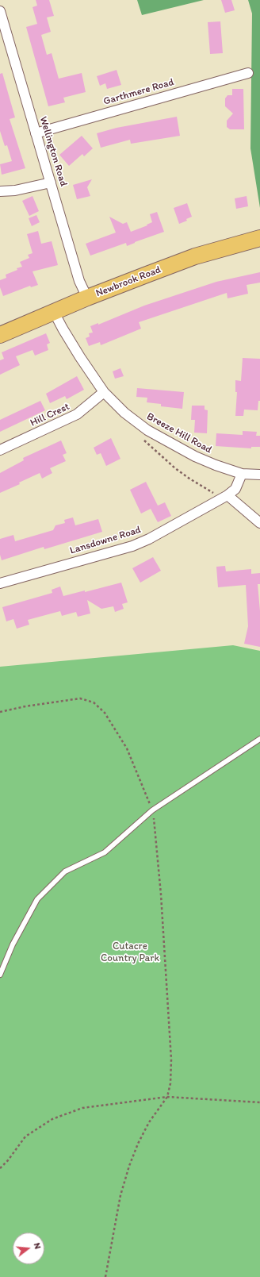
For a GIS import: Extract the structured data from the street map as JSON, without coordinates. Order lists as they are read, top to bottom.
{
  "streets": {
    "highway": ["Newbrook Road"],
    "street": [
      "Garthmere Road",
      "Wellington Road",
      "Hill Crest",
      "Breeze Hill Road",
      "Lansdowne Road"
    ]
  },
  "crossings": [
    ["Garthmere Road", "Wellington Road"],
    ["Wellington Road", "Newbrook Road"],
    ["Newbrook Road", "Breeze Hill Road"],
    ["Hill Crest", "Breeze Hill Road"]
  ],
  "parks": ["Cutacre Country Park"],
  "north": "right"
}
